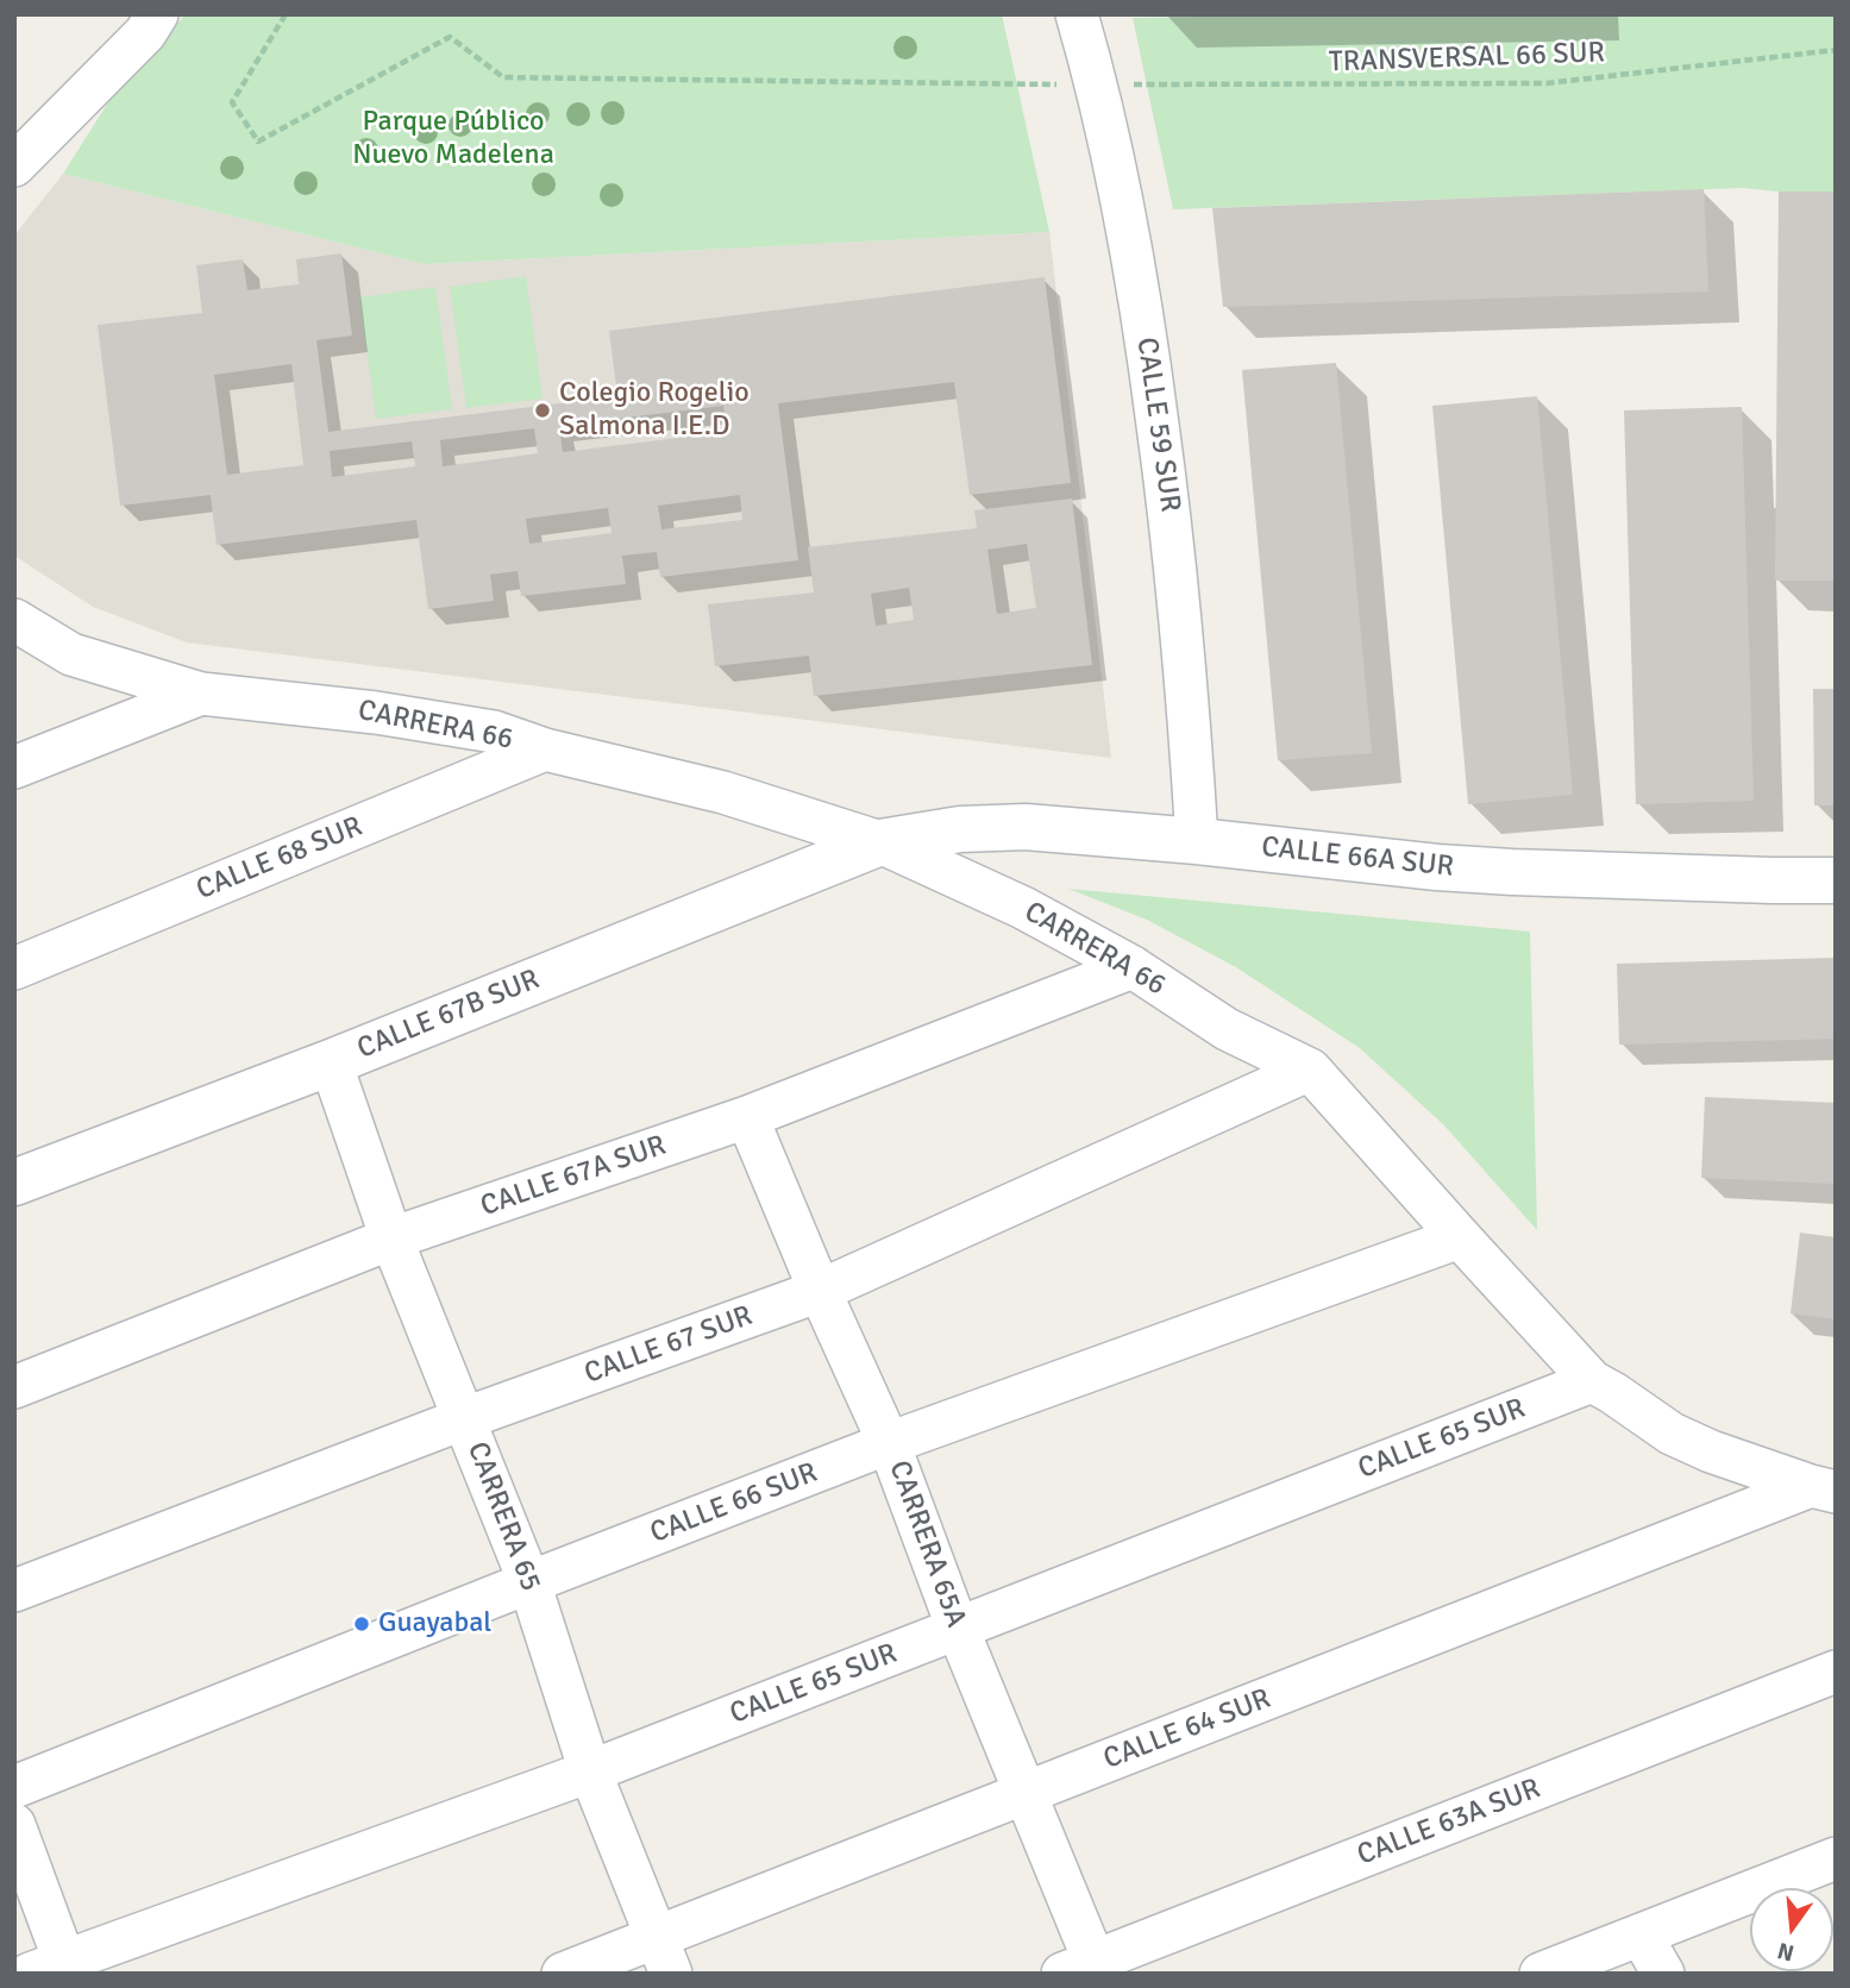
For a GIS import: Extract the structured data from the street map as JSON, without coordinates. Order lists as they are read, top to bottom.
{
  "streets": {
    "street": [
      "CALLE 59 SUR",
      "CARRERA 66",
      "CALLE 66A SUR",
      "CALLE 68 SUR",
      "CALLE 67B SUR",
      "CALLE 67A SUR",
      "CALLE 67 SUR",
      "CALLE 65 SUR",
      "CALLE 66 SUR",
      "CARRERA 65",
      "CARRERA 65A",
      "CALLE 64 SUR",
      "CALLE 63A SUR"
    ],
    "path": ["TRANSVERSAL 66 SUR"]
  },
  "crossings": [
    ["TRANSVERSAL 66 SUR", "CALLE 59 SUR"],
    ["CALLE 59 SUR", "CALLE 66A SUR"],
    ["CARRERA 66", "CALLE 66A SUR"],
    ["CARRERA 66", "CALLE 68 SUR"],
    ["CARRERA 66", "CALLE 67B SUR"],
    ["CARRERA 66", "CALLE 67A SUR"],
    ["CARRERA 66", "CALLE 67 SUR"],
    ["CARRERA 66", "CALLE 65 SUR"],
    ["CARRERA 66", "CALLE 66 SUR"],
    ["CARRERA 66", "CALLE 64 SUR"],
    ["CALLE 66A SUR", "CALLE 67B SUR"],
    ["CALLE 67B SUR", "CARRERA 65"],
    ["CALLE 67A SUR", "CARRERA 65"],
    ["CALLE 67A SUR", "CARRERA 65A"],
    ["CALLE 67 SUR", "CARRERA 65"],
    ["CALLE 67 SUR", "CARRERA 65A"],
    ["CALLE 65 SUR", "CARRERA 65"],
    ["CALLE 65 SUR", "CARRERA 65A"],
    ["CALLE 66 SUR", "CARRERA 65"],
    ["CALLE 66 SUR", "CARRERA 65A"],
    ["CARRERA 65", "CALLE 64 SUR"],
    ["CARRERA 65A", "CALLE 64 SUR"],
    ["CARRERA 65A", "CALLE 63A SUR"]
  ],
  "parks": ["Parque Público Nuevo Madelena"],
  "places": ["Colegio Rogelio Salmona I.E.D", "Guayabal"],
  "north": "bottom"
}
